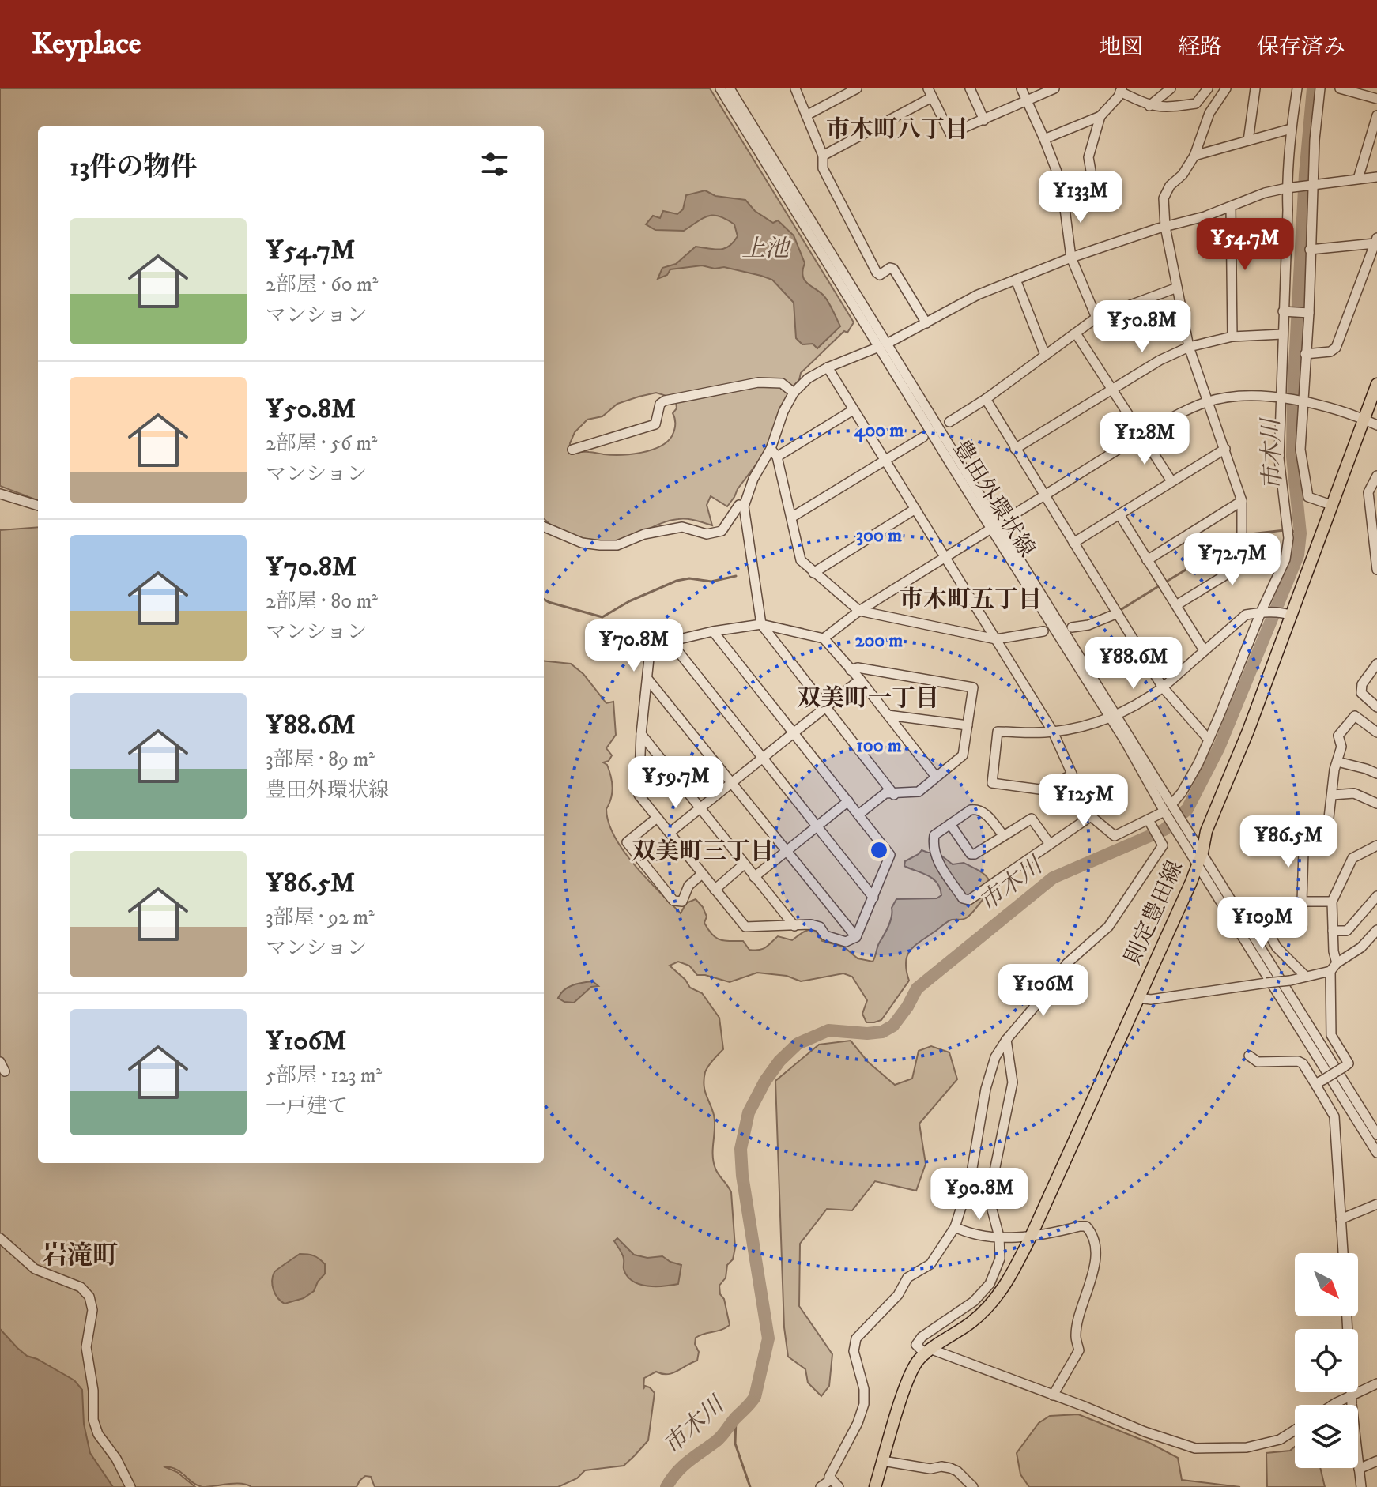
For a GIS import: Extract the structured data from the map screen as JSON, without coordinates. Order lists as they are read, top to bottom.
{
  "streets": {
    "main road": ["則定豊田線"],
    "street": ["豊田外環状線"]
  },
  "crossings": [
    ["豊田外環状線", "則定豊田線"]
  ],
  "districts": [
    "市木町八丁目",
    "市木町五丁目",
    "双美町一丁目",
    "双美町三丁目",
    "岩滝町"
  ],
  "water": ["上池", "市木川"],
  "north": "bottom right",
  "page": {
    "header": "Keyplace",
    "nav": ["地図", "経路", "保存済み"],
    "heading": "13件の物件",
    "price": [
      "¥133M",
      "¥54.7M",
      "¥50.8M",
      "¥128M",
      "¥72.7M",
      "¥70.8M",
      "¥88.6M",
      "¥59.7M",
      "¥125M",
      "¥86.5M",
      "¥109M",
      "¥106M",
      "¥90.8M"
    ],
    "list": [
      {
        "name": "¥54.7M",
        "note": "2部屋 · 60 m² · マンション"
      },
      {
        "name": "¥50.8M",
        "note": "2部屋 · 56 m² · マンション"
      },
      {
        "name": "¥70.8M",
        "note": "2部屋 · 80 m² · マンション"
      },
      {
        "name": "¥88.6M",
        "note": "3部屋 · 89 m² · 豊田外環状線"
      },
      {
        "name": "¥86.5M",
        "note": "3部屋 · 92 m² · マンション"
      },
      {
        "name": "¥106M",
        "note": "5部屋 · 123 m² · 一戸建て"
      }
    ]
  },
  "rings": [
    "400 m",
    "300 m",
    "200 m",
    "100 m"
  ]
}
